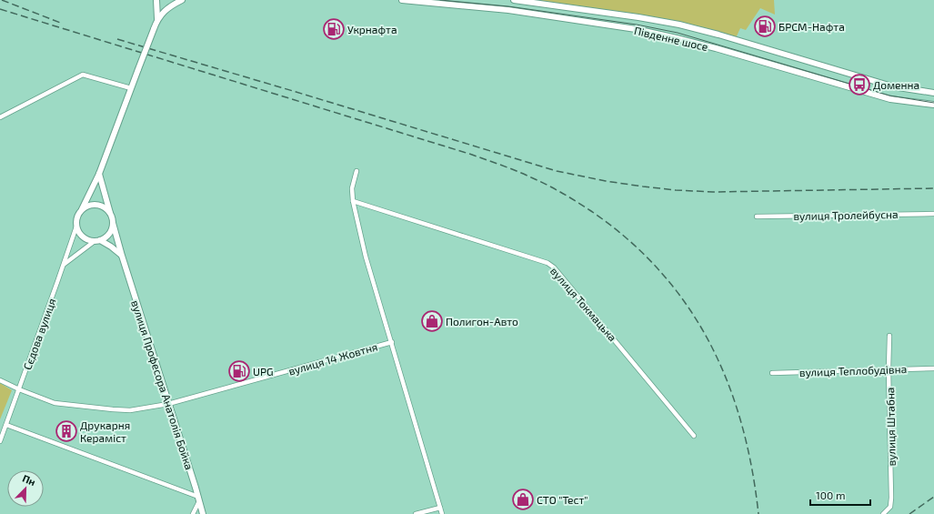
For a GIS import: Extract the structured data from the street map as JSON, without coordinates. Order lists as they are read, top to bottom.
{
  "streets": {
    "main road": ["Південне шосе", "вулиця Професора Анатолія Бойка"],
    "street": [
      "вулиця Тролейбусна",
      "вулиця Токмацька",
      "Сєдова вулиця",
      "вулиця 14 Жовтня",
      "вулиця Теплобудівна",
      "вулиця Штабна"
    ]
  },
  "crossings": [
    ["Сєдова вулиця", "вулиця 14 Жовтня"],
    ["Сєдова вулиця", "вулиця Професора Анатолія Бойка"],
    ["вулиця 14 Жовтня", "вулиця Професора Анатолія Бойка"],
    ["вулиця Теплобудівна", "вулиця Штабна"]
  ],
  "places": {
    "fuel station": ["БРСМ-Нафта", "Укрнафта", "UPG"],
    "bus stop": ["Доменна"],
    "shop": ["Полигон-Авто", "СТО \"Тест\""],
    "building": ["Друкарня Кераміст"]
  },
  "scale_bar": "100 m",
  "north": "top right"
}
